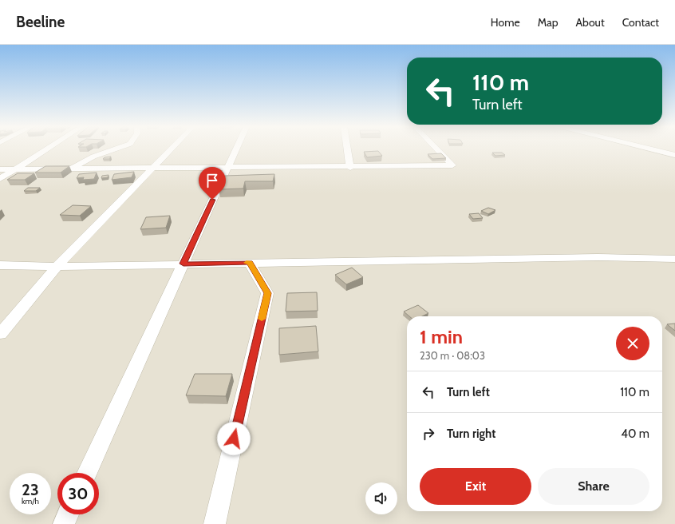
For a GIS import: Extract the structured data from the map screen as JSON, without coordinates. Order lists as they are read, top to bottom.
{
  "page": {
    "header": "Beeline",
    "nav": [
      "Home",
      "Map",
      "About",
      "Contact"
    ],
    "turn": ["110 m", "Turn left"],
    "heading": ["1 min", "230 m · 08:03"],
    "list": [
      {
        "name": "Turn left",
        "value": "110 m"
      },
      {
        "name": "Turn right",
        "value": "40 m"
      }
    ],
    "buttons": ["Exit", "Share"],
    "speed": "23 km/h",
    "limit": "30"
  }
}
